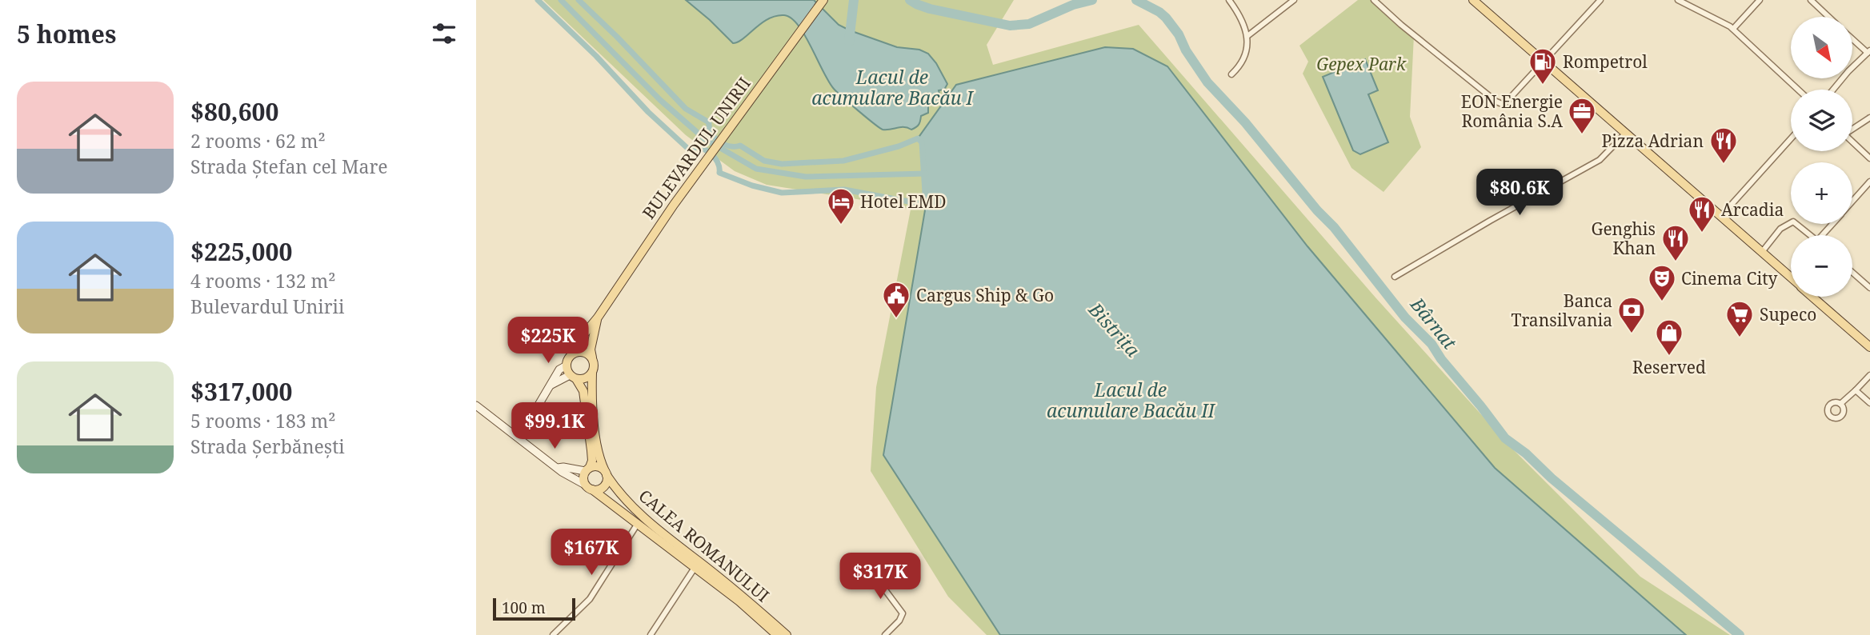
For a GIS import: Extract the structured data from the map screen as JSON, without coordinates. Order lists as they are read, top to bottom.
{
  "streets": {
    "main road": ["BULEVARDUL UNIRII", "CALEA ROMANULUI"]
  },
  "crossings": [
    ["BULEVARDUL UNIRII", "CALEA ROMANULUI"]
  ],
  "water": [
    "Lacul de acumulare Bacău I",
    "Bârnat",
    "Bistrița",
    "Lacul de acumulare Bacău II"
  ],
  "parks": ["Gepex Park"],
  "places": {
    "fuel station": ["Rompetrol"],
    "office": ["EON Energie România S.A"],
    "restaurant": ["Pizza Adrian", "Arcadia", "Genghis Khan"],
    "hotel": ["Hotel EMD"],
    "theatre": ["Cinema City"],
    "public building": ["Cargus Ship & Go"],
    "bank": ["Banca Transilvania"],
    "supermarket": ["Supeco"],
    "shop": ["Reserved"]
  },
  "scale_bar": "100 m",
  "north": "bottom right",
  "page": {
    "heading": "5 homes",
    "map_buttons": ["+", "−"],
    "list": [
      {
        "name": "$80,600",
        "note": "2 rooms · 62 m² · Strada Ștefan cel Mare"
      },
      {
        "name": "$225,000",
        "note": "4 rooms · 132 m² · Bulevardul Unirii"
      },
      {
        "name": "$317,000",
        "note": "5 rooms · 183 m² · Strada Șerbănești"
      }
    ],
    "price": [
      "$80.6K",
      "$225K",
      "$99.1K",
      "$167K",
      "$317K"
    ],
    "scale": "100 m"
  }
}
